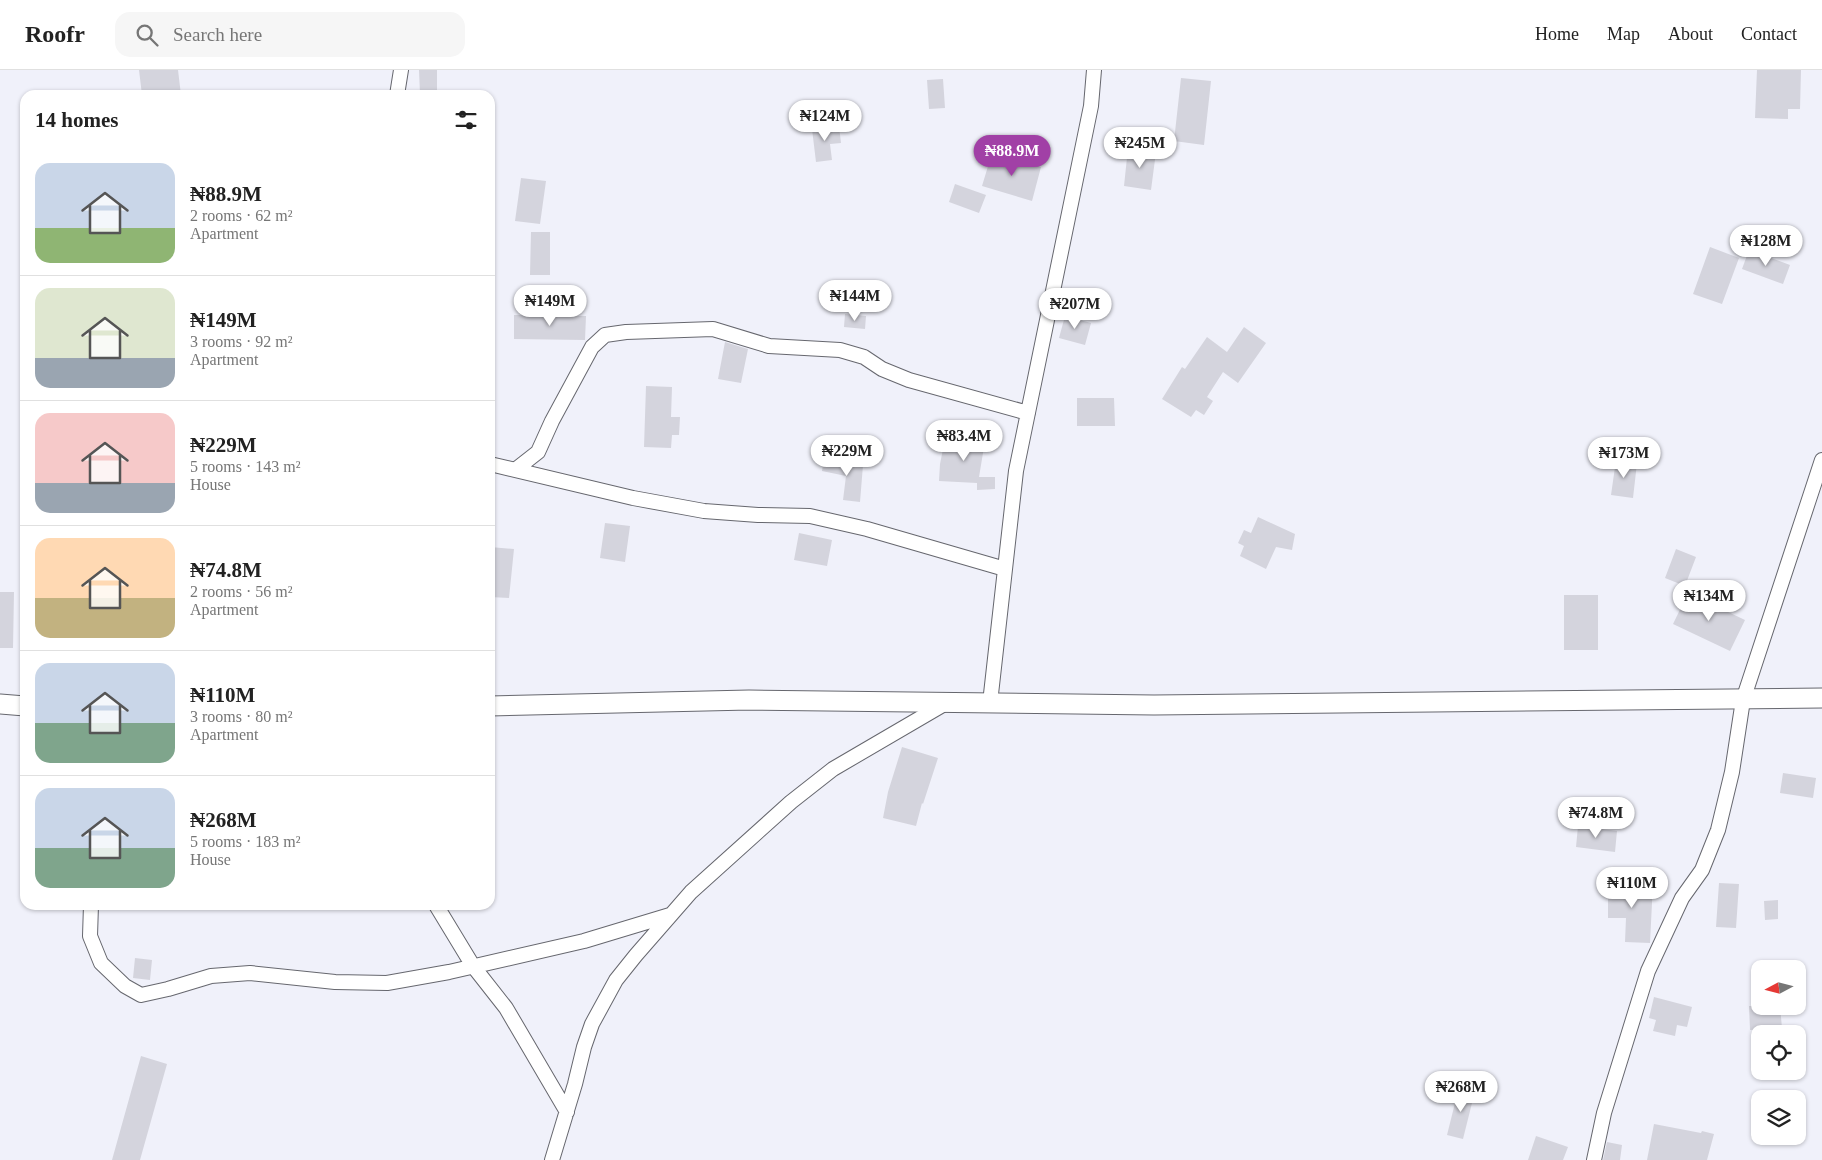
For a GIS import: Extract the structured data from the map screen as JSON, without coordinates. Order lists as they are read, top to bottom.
{
  "north": "left",
  "page": {
    "header": "Roofr",
    "search": "Search here",
    "nav": [
      "Home",
      "Map",
      "About",
      "Contact"
    ],
    "heading": "14 homes",
    "price": [
      "₦124M",
      "₦245M",
      "₦88.9M",
      "₦128M",
      "₦144M",
      "₦149M",
      "₦207M",
      "₦83.4M",
      "₦229M",
      "₦173M",
      "₦134M",
      "₦74.8M",
      "₦110M",
      "₦268M"
    ],
    "list": [
      {
        "name": "₦88.9M",
        "note": "2 rooms · 62 m² · Apartment"
      },
      {
        "name": "₦149M",
        "note": "3 rooms · 92 m² · Apartment"
      },
      {
        "name": "₦229M",
        "note": "5 rooms · 143 m² · House"
      },
      {
        "name": "₦74.8M",
        "note": "2 rooms · 56 m² · Apartment"
      },
      {
        "name": "₦110M",
        "note": "3 rooms · 80 m² · Apartment"
      },
      {
        "name": "₦268M",
        "note": "5 rooms · 183 m² · House"
      }
    ]
  }
}
